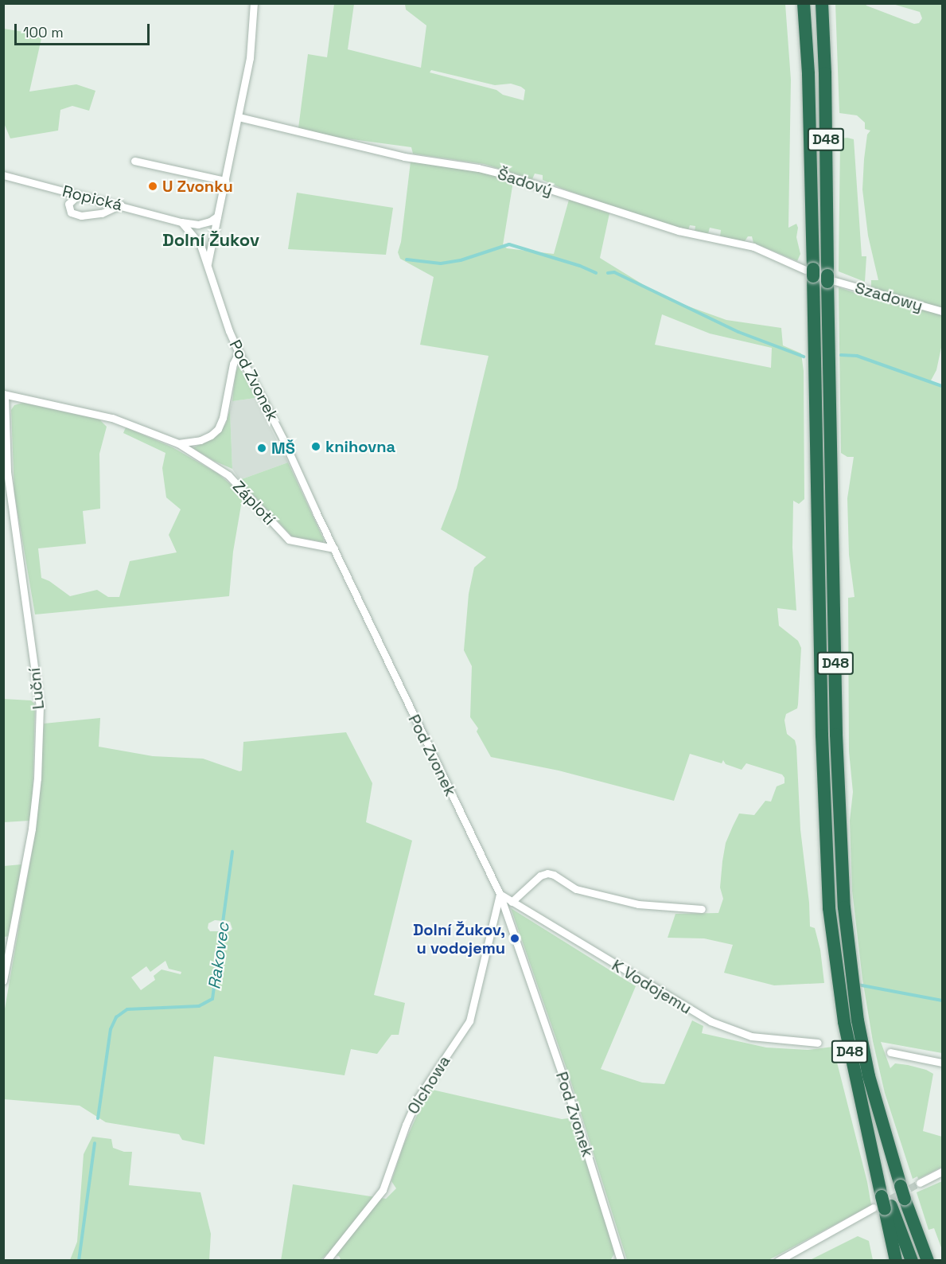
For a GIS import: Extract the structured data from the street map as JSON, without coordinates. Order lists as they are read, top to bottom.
{
  "streets": {
    "highway": ["D48"],
    "street": [
      "Šadový",
      "Ropická",
      "Szadowy",
      "Pod Zvonek",
      "Záplotí",
      "Luční",
      "K Vodojemu",
      "Olchowa"
    ]
  },
  "crossings": [
    ["D48", "Šadový"],
    ["D48", "Szadowy"],
    ["Šadový", "Pod Zvonek"],
    ["Ropická", "Pod Zvonek"],
    ["Pod Zvonek", "Záplotí"],
    ["Pod Zvonek", "K Vodojemu"],
    ["Pod Zvonek", "Olchowa"],
    ["Záplotí", "Luční"],
    ["K Vodojemu", "Olchowa"]
  ],
  "districts": ["Dolní Žukov"],
  "water": ["Rakovec"],
  "places": [
    "U Zvonku",
    "knihovna",
    "MŠ",
    "Dolní Žukov, u vodojemu"
  ],
  "scale_bar": "100 m"
}
